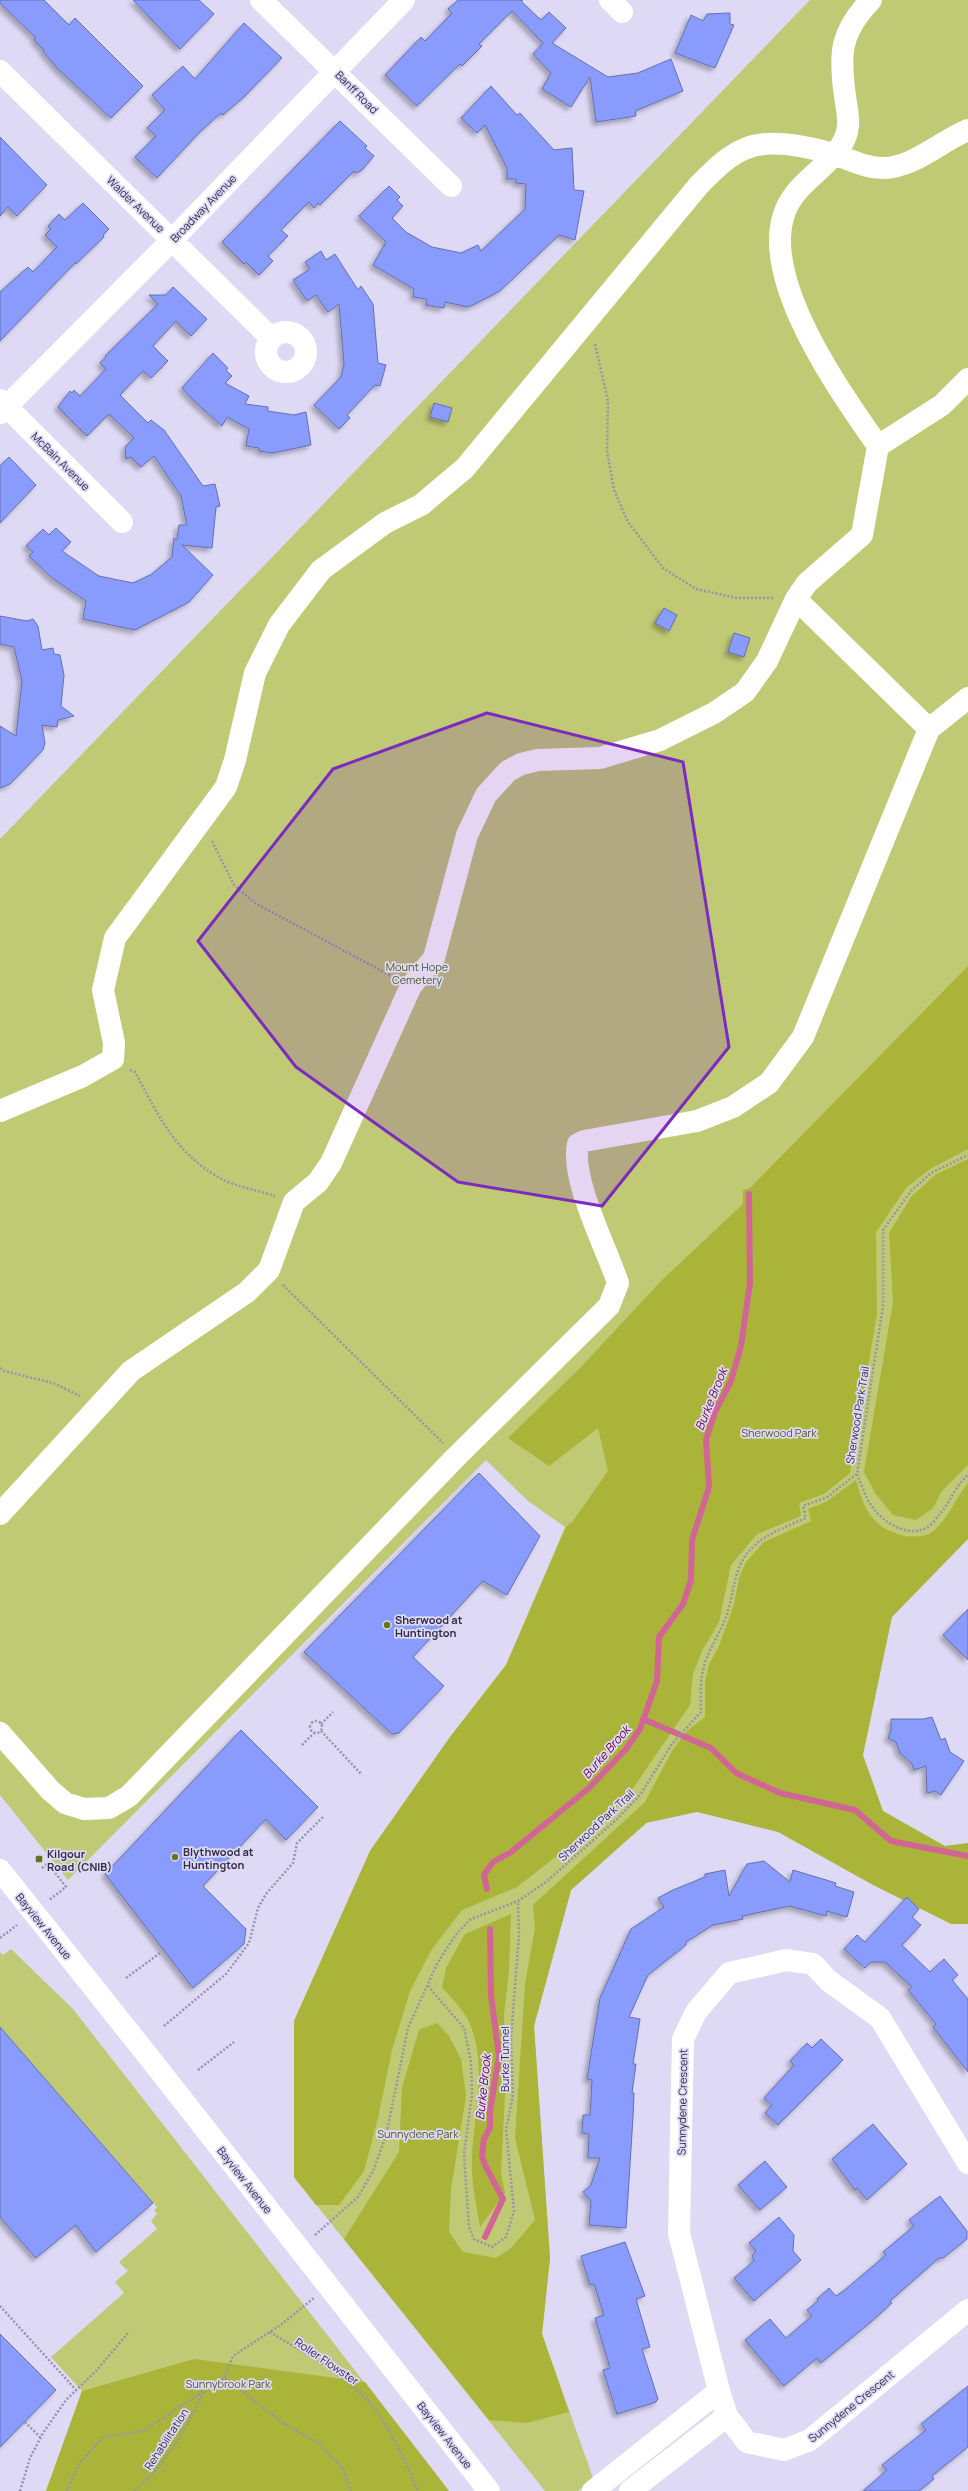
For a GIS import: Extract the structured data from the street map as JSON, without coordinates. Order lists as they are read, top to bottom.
{
  "streets": {
    "street": [
      "Banff Road",
      "Walder Avenue",
      "Broadway Avenue",
      "McBain Avenue",
      "Bayview Avenue",
      "Sunnydene Crescent"
    ],
    "path": [
      "Sherwood Park Trail",
      "Burke Tunnel",
      "Roller Flowster",
      "Rehabilitation"
    ]
  },
  "crossings": [
    ["Banff Road", "Broadway Avenue"],
    ["Walder Avenue", "Broadway Avenue"],
    ["Broadway Avenue", "McBain Avenue"],
    ["Sherwood Park Trail", "Bayview Avenue"],
    ["Sherwood Park Trail", "Burke Tunnel"]
  ],
  "water": ["Burke Brook"],
  "parks": [
    "Mount Hope Cemetery",
    "Sherwood Park",
    "Sunnydene Park",
    "Sunnybrook Park"
  ],
  "places": {
    "other": ["Sherwood at Huntington", "Blythwood at Huntington"],
    "transit": ["Kilgour Road (CNIB)"]
  }
}
